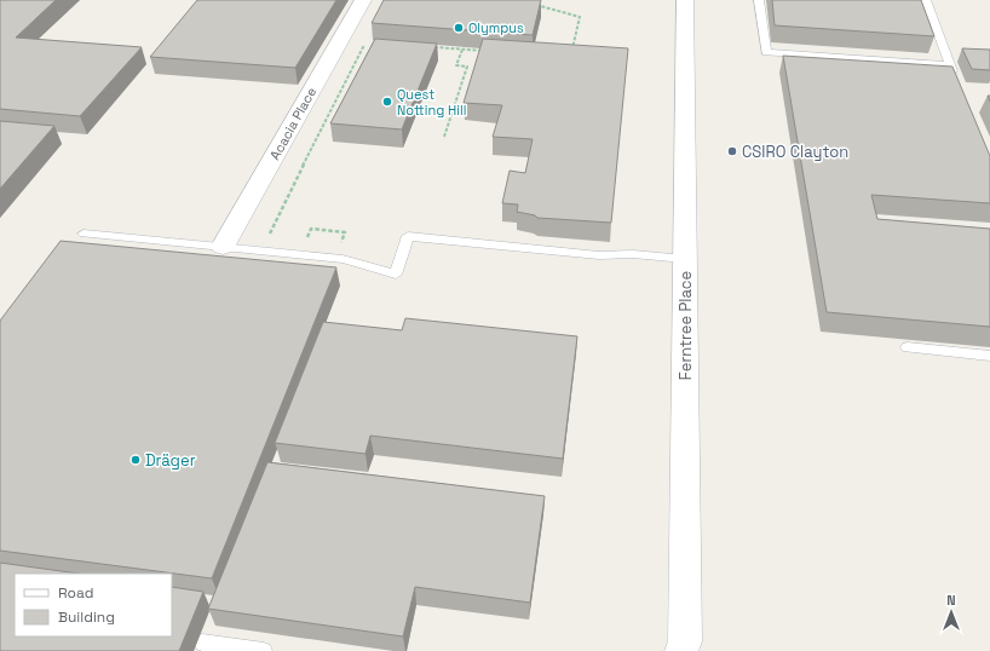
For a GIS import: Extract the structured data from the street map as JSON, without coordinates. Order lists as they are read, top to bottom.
{
  "streets": {
    "street": ["Acacia Place", "Ferntree Place"]
  },
  "places": [
    "Olympus",
    "Quest Notting Hill",
    "CSIRO Clayton",
    "Dräger"
  ],
  "legend": ["Road", "Building"],
  "north": "top"
}
